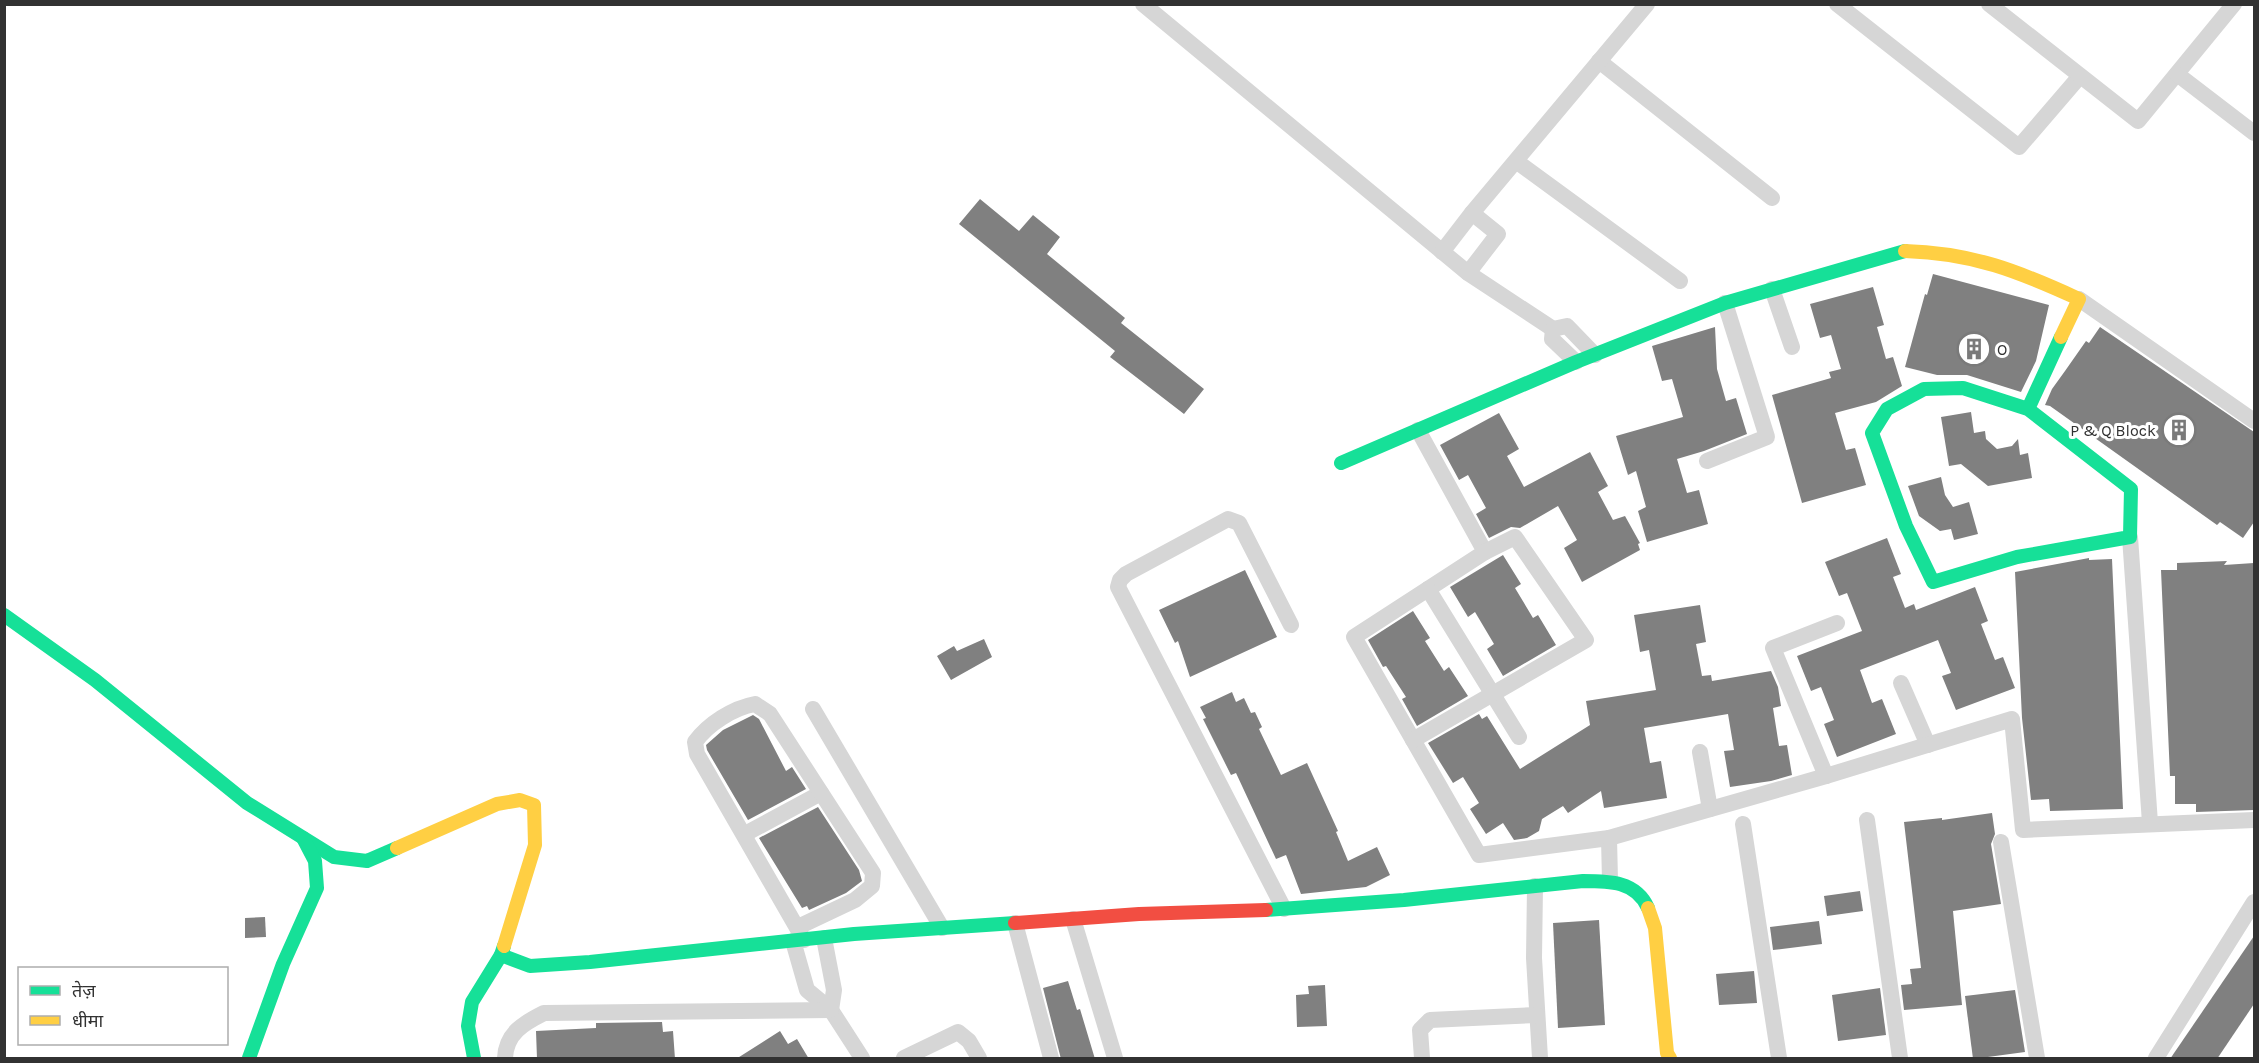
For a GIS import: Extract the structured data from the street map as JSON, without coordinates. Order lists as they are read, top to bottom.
{
  "places": {
    "building": ["O", "P & Q Block"]
  },
  "legend": ["तेज़", "धीमा"]
}
